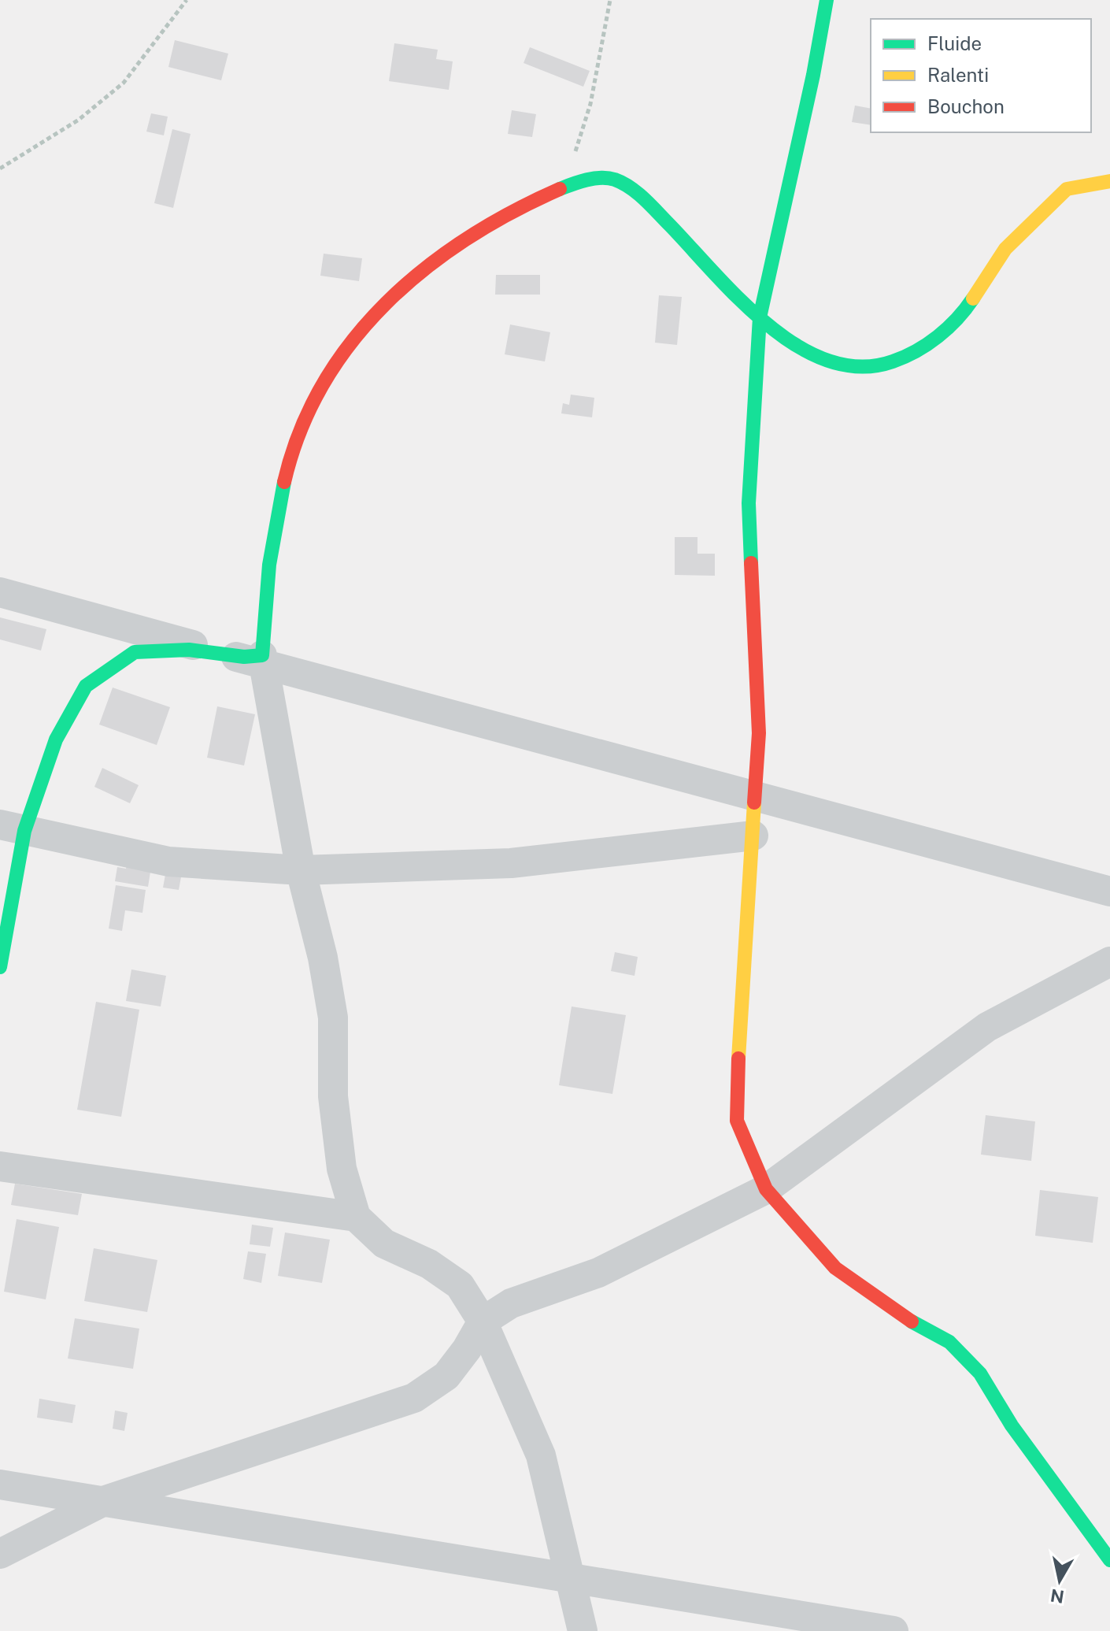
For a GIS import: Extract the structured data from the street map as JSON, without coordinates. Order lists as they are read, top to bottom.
{
  "legend": ["Fluide", "Ralenti", "Bouchon"],
  "north": "bottom"
}
